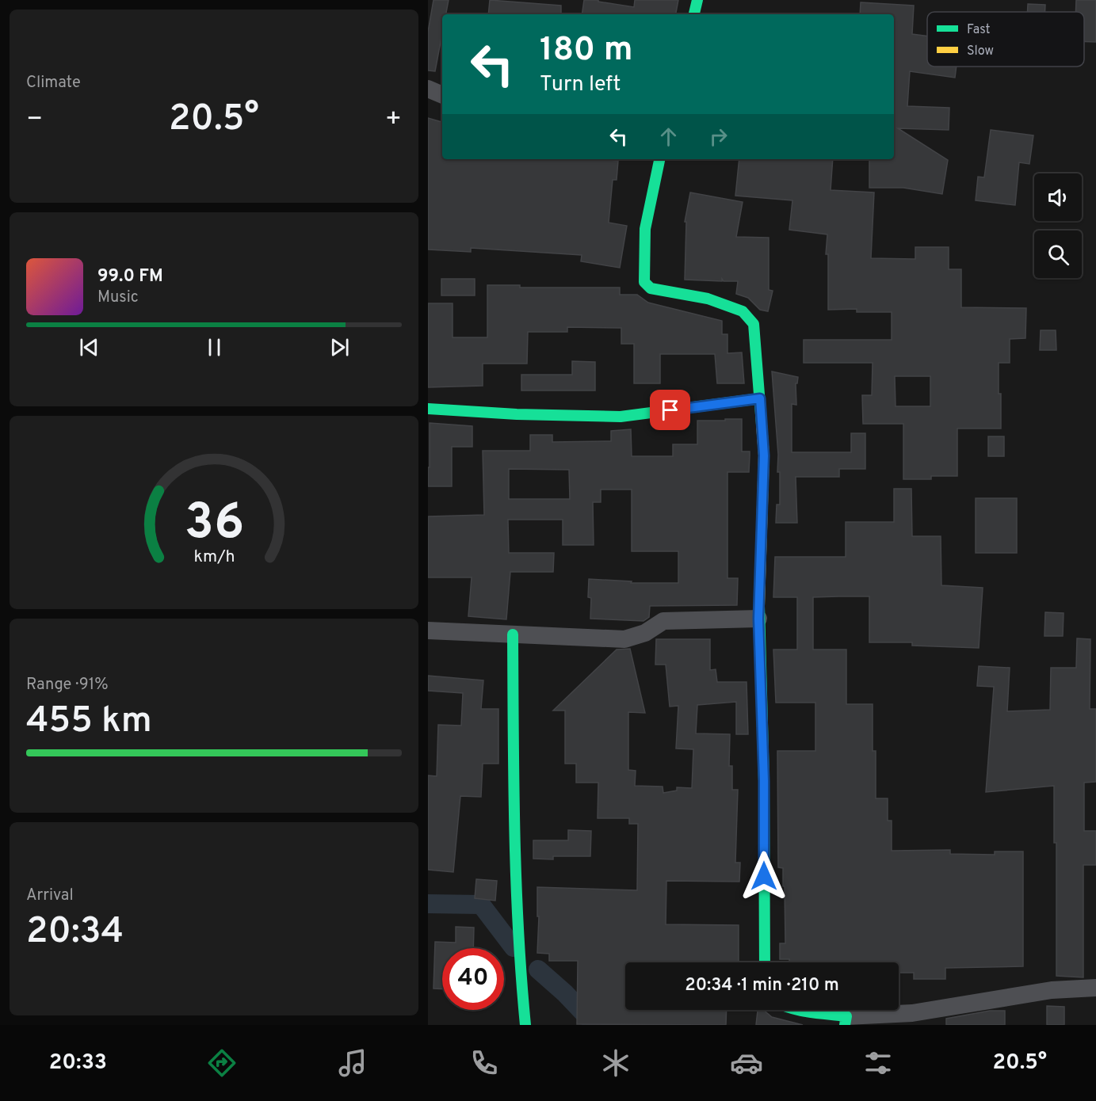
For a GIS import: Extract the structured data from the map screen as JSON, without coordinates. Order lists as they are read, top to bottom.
{
  "legend": ["Fast", "Slow"],
  "page": {
    "tile": [
      "Climate",
      ["Range · 91%", "455 km"],
      ["Arrival", "20:34"]
    ],
    "turn": ["180 m", "Turn left"],
    "heat": ["−", "20.5°", "+"],
    "song": ["99.0 FM", "Music"],
    "limit": "40",
    "trip": "20:34 · 1 min · 210 m",
    "tabs": ["20:33", "20.5°"],
    "gauge": ["36", "km/h"]
  }
}
